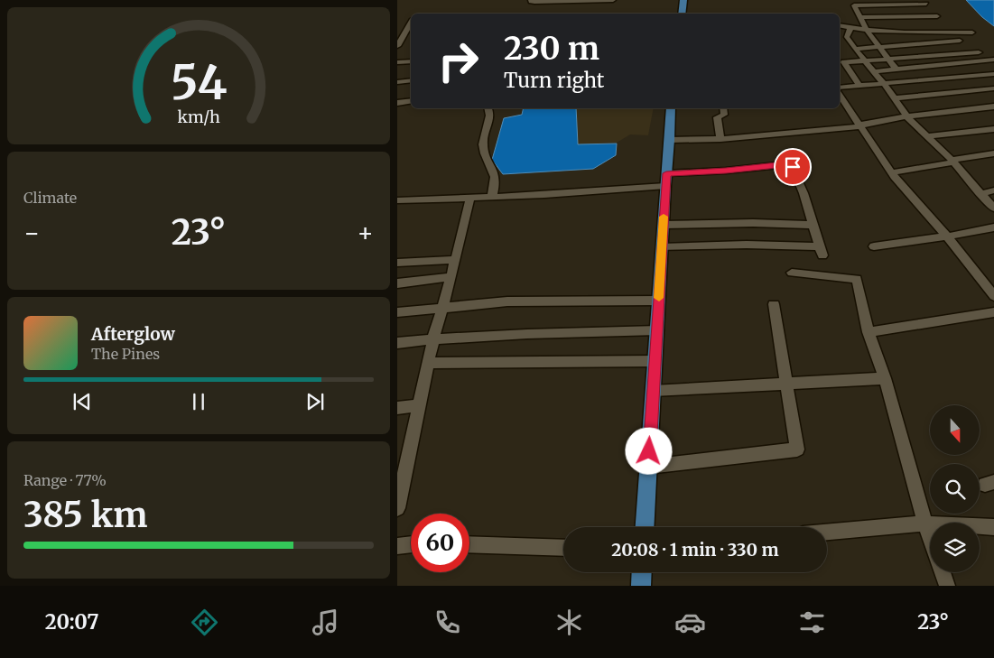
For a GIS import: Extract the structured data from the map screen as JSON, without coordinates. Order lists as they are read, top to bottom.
{
  "north": "bottom",
  "page": {
    "turn": ["230 m", "Turn right"],
    "tile": [
      "Climate",
      ["Range · 77%", "385 km"]
    ],
    "heat": ["−", "23°", "+"],
    "song": ["Afterglow", "The Pines"],
    "limit": "60",
    "trip": "20:08 · 1 min · 330 m",
    "tabs": ["20:07", "23°"],
    "gauge": ["54", "km/h"]
  }
}
